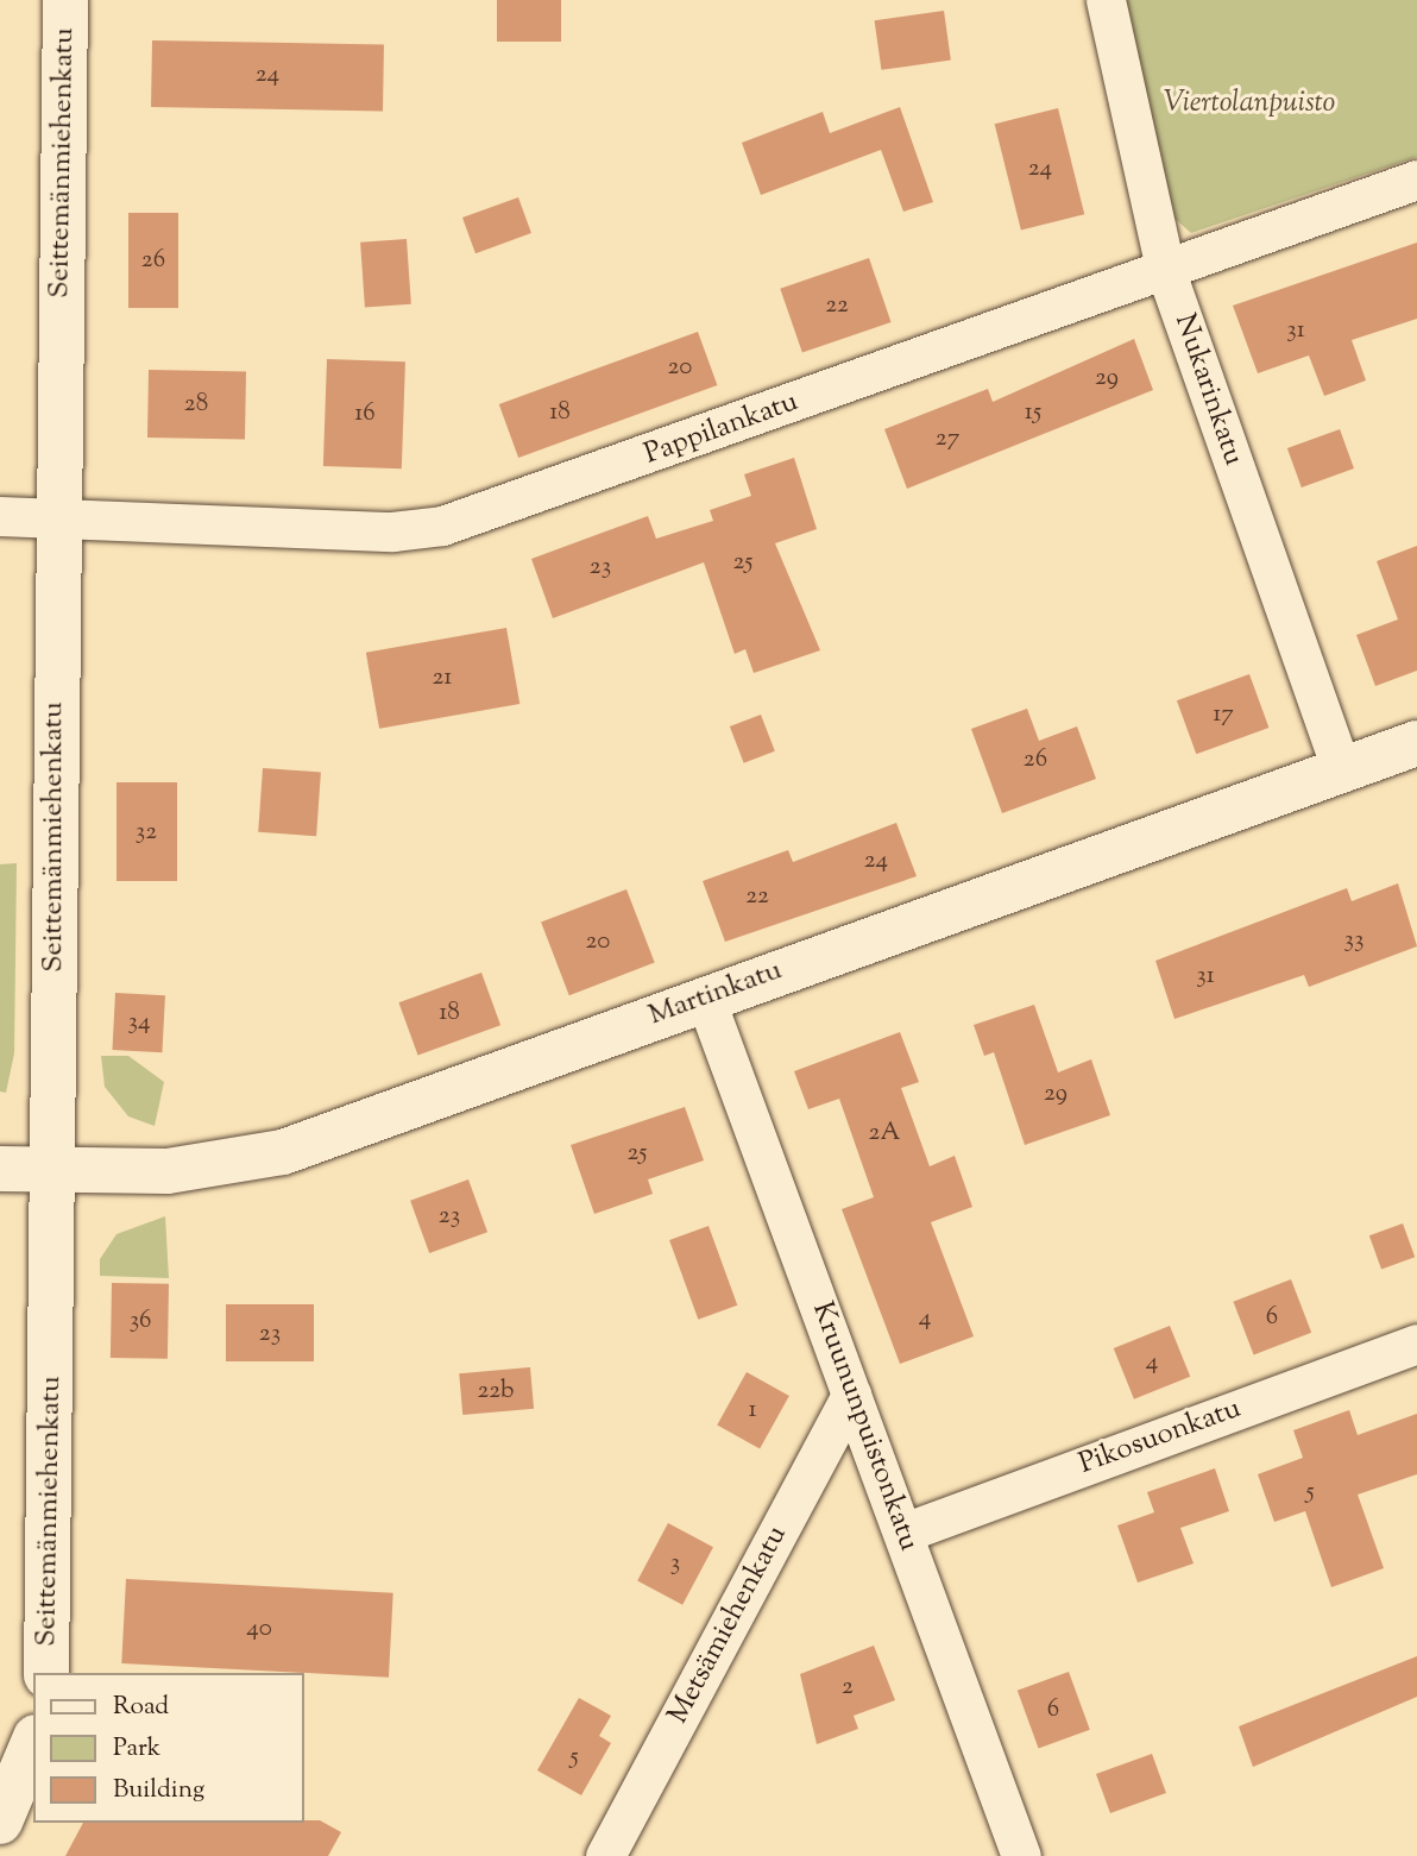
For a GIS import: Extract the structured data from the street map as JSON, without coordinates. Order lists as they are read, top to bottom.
{
  "streets": {
    "street": [
      "Seittemänmiehenkatu",
      "Nukarinkatu",
      "Pappilankatu",
      "Martinkatu",
      "Kruununpuistonkatu",
      "Pikosuonkatu",
      "Metsämiehenkatu"
    ]
  },
  "crossings": [
    ["Seittemänmiehenkatu", "Pappilankatu"],
    ["Seittemänmiehenkatu", "Martinkatu"],
    ["Nukarinkatu", "Pappilankatu"],
    ["Nukarinkatu", "Martinkatu"],
    ["Martinkatu", "Kruununpuistonkatu"],
    ["Kruununpuistonkatu", "Pikosuonkatu"],
    ["Kruununpuistonkatu", "Metsämiehenkatu"]
  ],
  "parks": ["Viertolanpuisto"],
  "house_numbers": [
    "24",
    "24",
    "26",
    "22",
    "31",
    "20",
    "29",
    "28",
    "18",
    "15",
    "16",
    "27",
    "25",
    "23",
    "21",
    "17",
    "26",
    "32",
    "24",
    "22",
    "33",
    "20",
    "31",
    "18",
    "34",
    "29",
    "2A",
    "25",
    "23",
    "6",
    "4",
    "36",
    "23",
    "4",
    "22b",
    "1",
    "5",
    "3",
    "40",
    "2",
    "6",
    "5"
  ],
  "legend": ["Road", "Park", "Building"]
}
